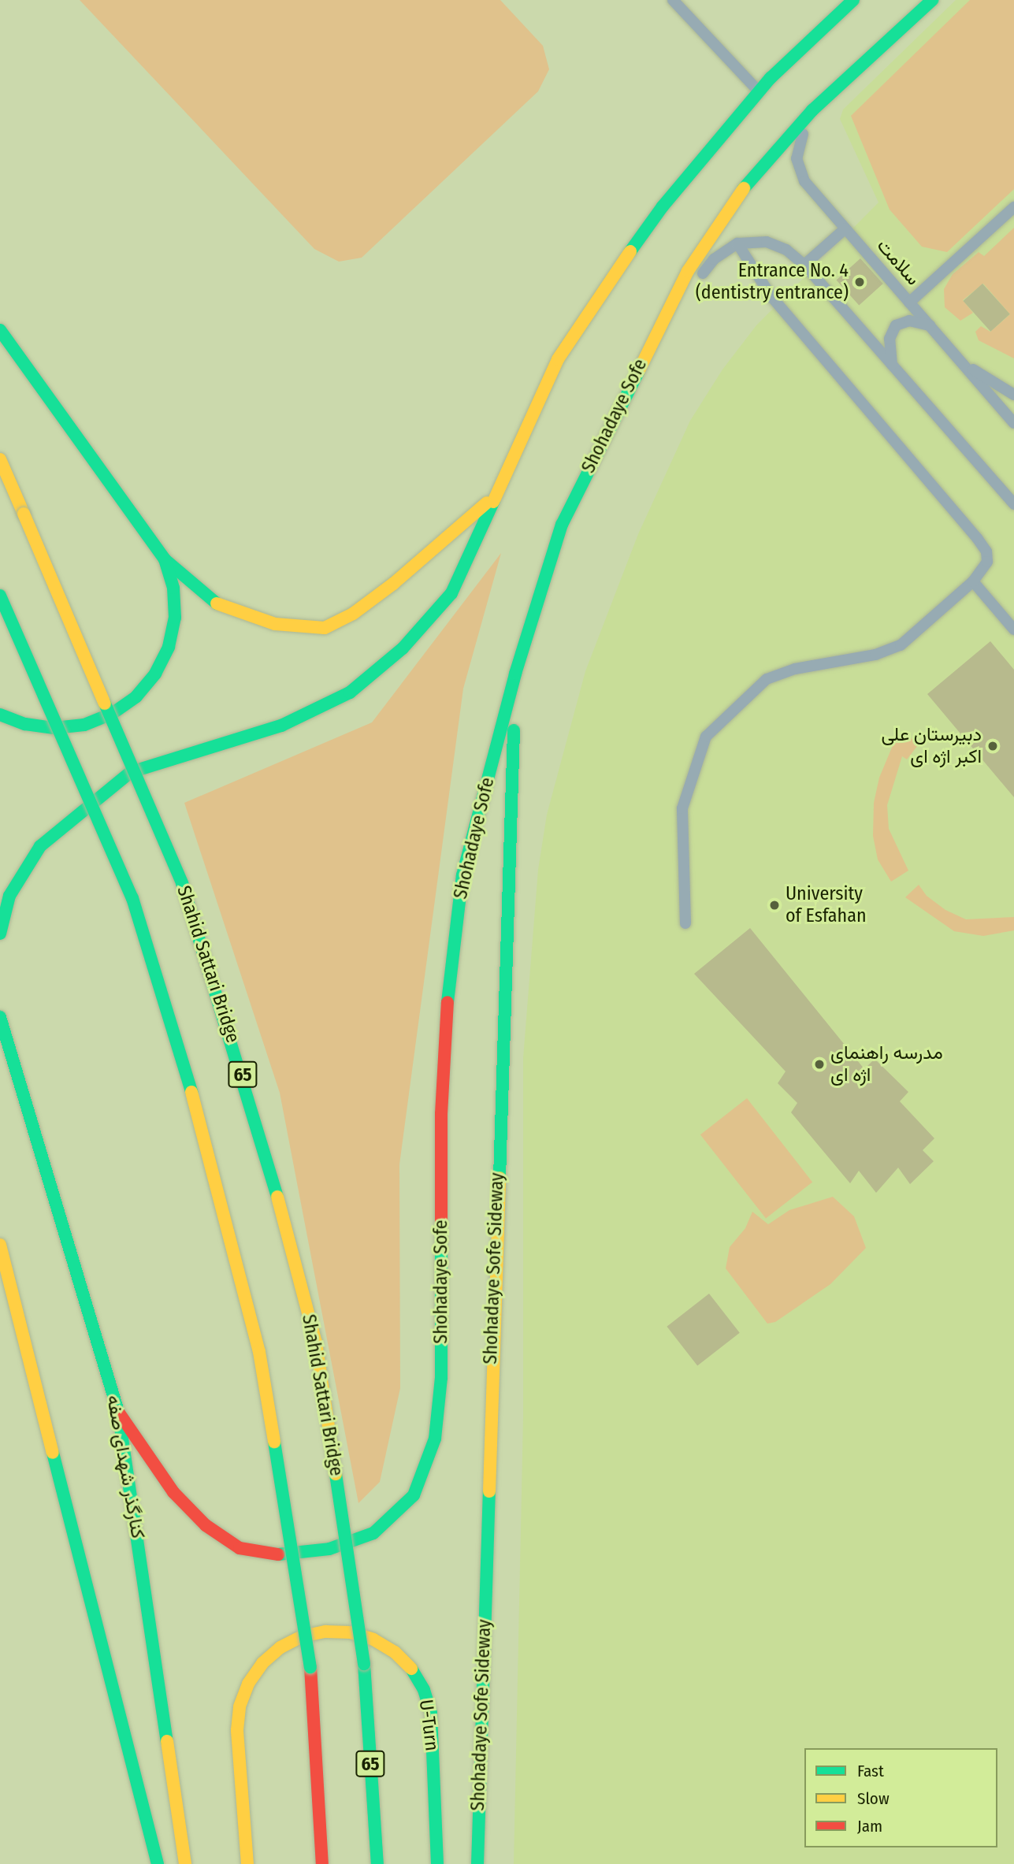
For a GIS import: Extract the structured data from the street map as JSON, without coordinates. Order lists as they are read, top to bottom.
{
  "streets": {
    "main road": [
      "Shohadaye Sofe",
      "Shahid Sattari Bridge",
      "65",
      "Shohadaye Sofe Sideway",
      "کنارگذر شهدای صفه",
      "U-Turn"
    ],
    "lane": ["سلامت"]
  },
  "crossings": [
    ["سلامت", "Shohadaye Sofe"],
    ["Shohadaye Sofe", "Shohadaye Sofe Sideway"],
    ["Shohadaye Sofe", "کنارگذر شهدای صفه"]
  ],
  "places": [
    "Entrance No. 4 (dentistry entrance)",
    "دبیرستان علی اکبر اژه ای",
    "University of Esfahan",
    "مدرسه راهنمای اژه ای"
  ],
  "legend": ["Fast", "Slow", "Jam"]
}
